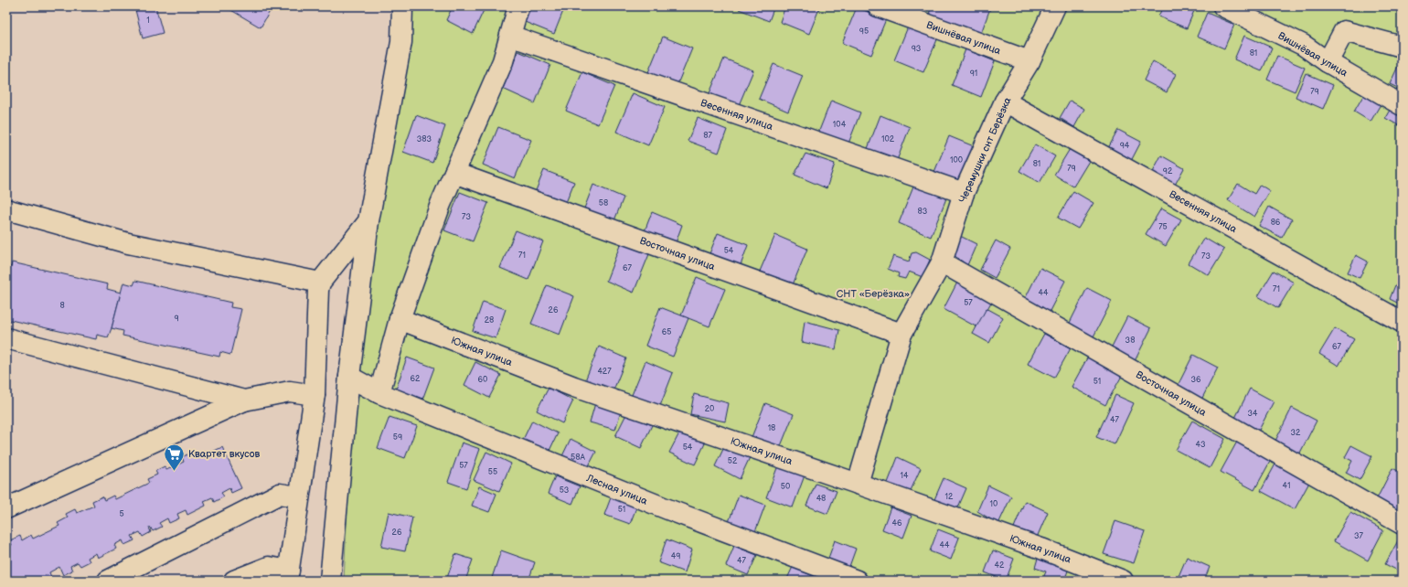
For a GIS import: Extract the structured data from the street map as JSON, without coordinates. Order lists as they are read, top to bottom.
{
  "streets": {
    "street": [
      "Вишнёвая улица",
      "Весенняя улица",
      "Черемушки снт Берёзка",
      "Восточная улица",
      "Южная улица",
      "Лесная улица"
    ]
  },
  "crossings": [
    ["Вишнёвая улица", "Черемушки снт Берёзка"],
    ["Весенняя улица", "Черемушки снт Берёзка"],
    ["Черемушки снт Берёзка", "Восточная улица"],
    ["Черемушки снт Берёзка", "Южная улица"]
  ],
  "parks": ["СНТ «Берёзка»"],
  "places": {
    "supermarket": ["Квартет вкусов"]
  },
  "house_numbers": [
    "1",
    "95",
    "93",
    "81",
    "91",
    "79",
    "104",
    "87",
    "383",
    "102",
    "94",
    "100",
    "81",
    "79",
    "92",
    "58",
    "83",
    "73",
    "86",
    "75",
    "54",
    "71",
    "73",
    "67",
    "71",
    "44",
    "57",
    "8",
    "26",
    "9",
    "28",
    "65",
    "38",
    "67",
    "427",
    "62",
    "60",
    "36",
    "51",
    "20",
    "34",
    "47",
    "18",
    "32",
    "59",
    "43",
    "54",
    "58А",
    "52",
    "57",
    "55",
    "14",
    "41",
    "50",
    "53",
    "12",
    "48",
    "10",
    "51",
    "5",
    "46",
    "26",
    "37",
    "44",
    "49",
    "47",
    "42"
  ]
}
